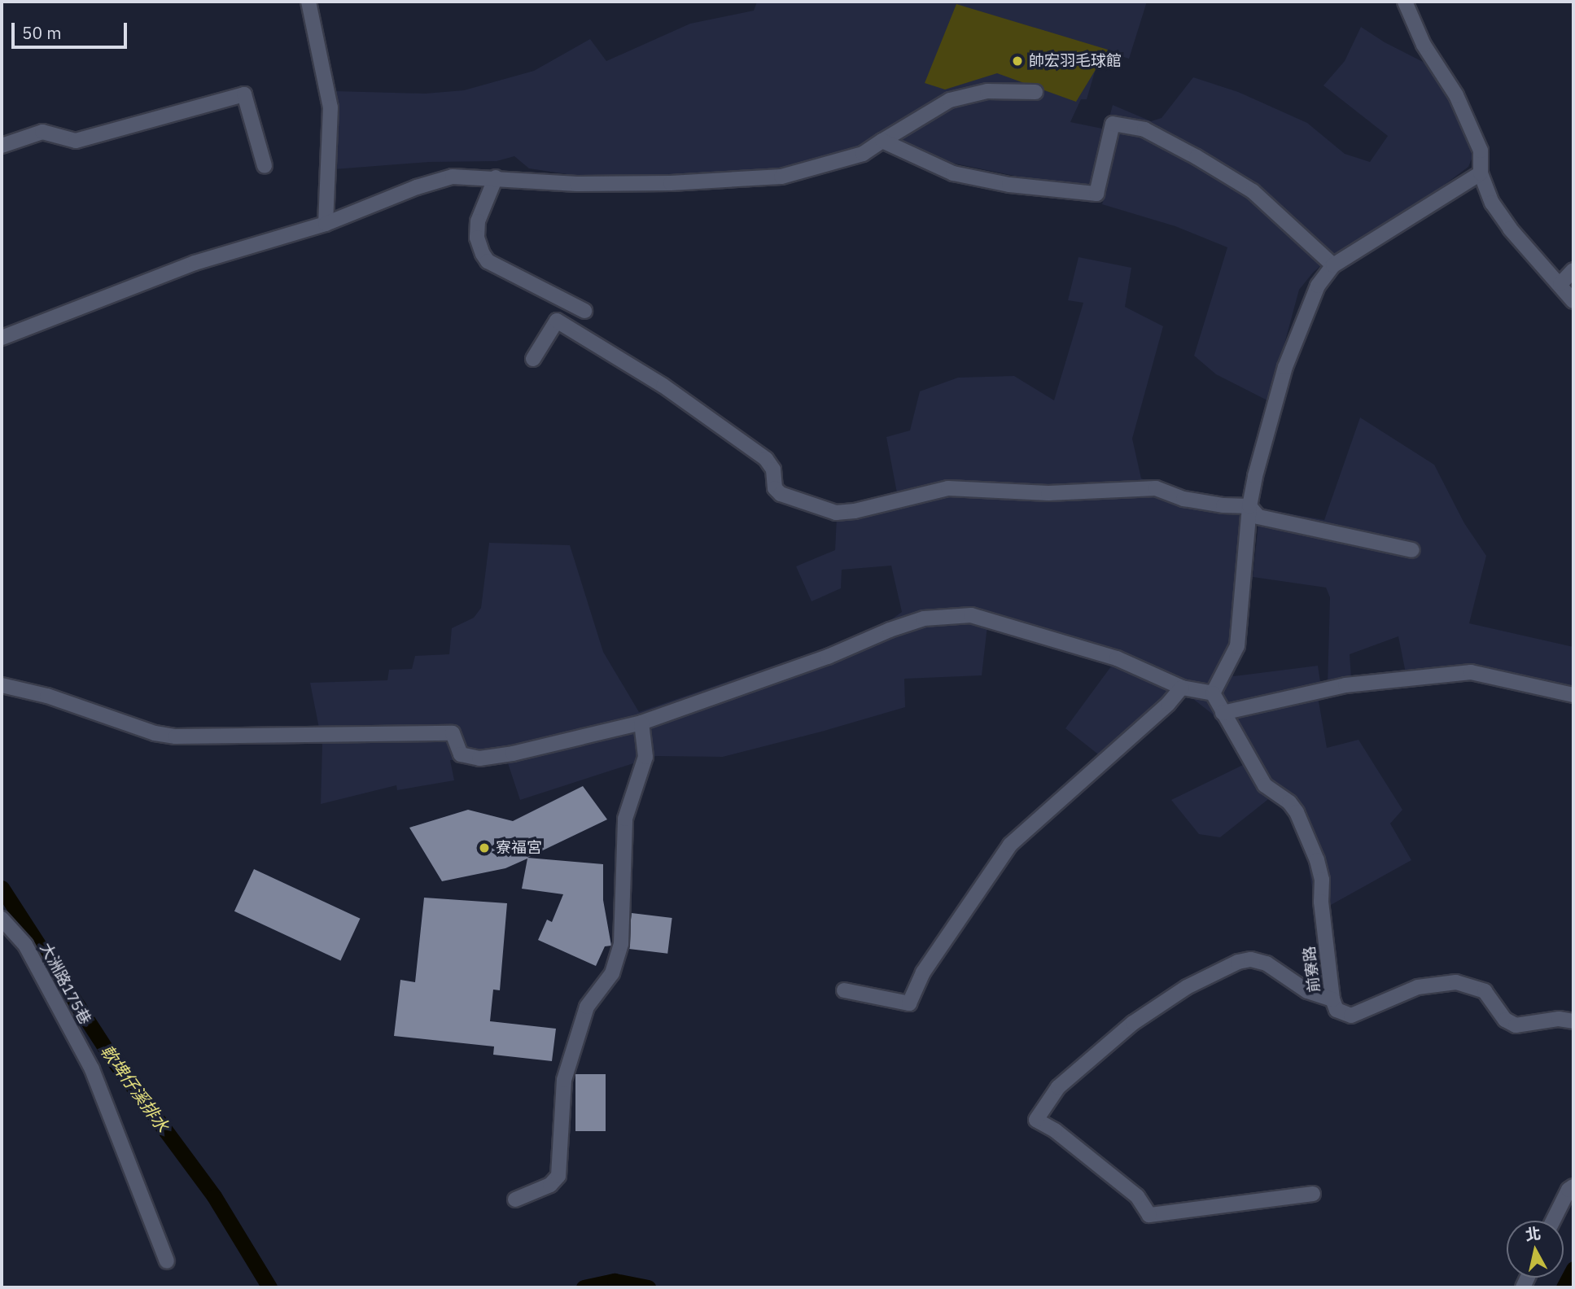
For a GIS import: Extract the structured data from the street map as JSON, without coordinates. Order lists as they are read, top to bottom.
{
  "streets": {
    "street": ["前寮路", "大洲路175巷"]
  },
  "water": ["軟埤仔溪排水"],
  "places": ["帥宏羽毛球館", "寮福宮"],
  "scale_bar": "50 m",
  "north": "top"
}
